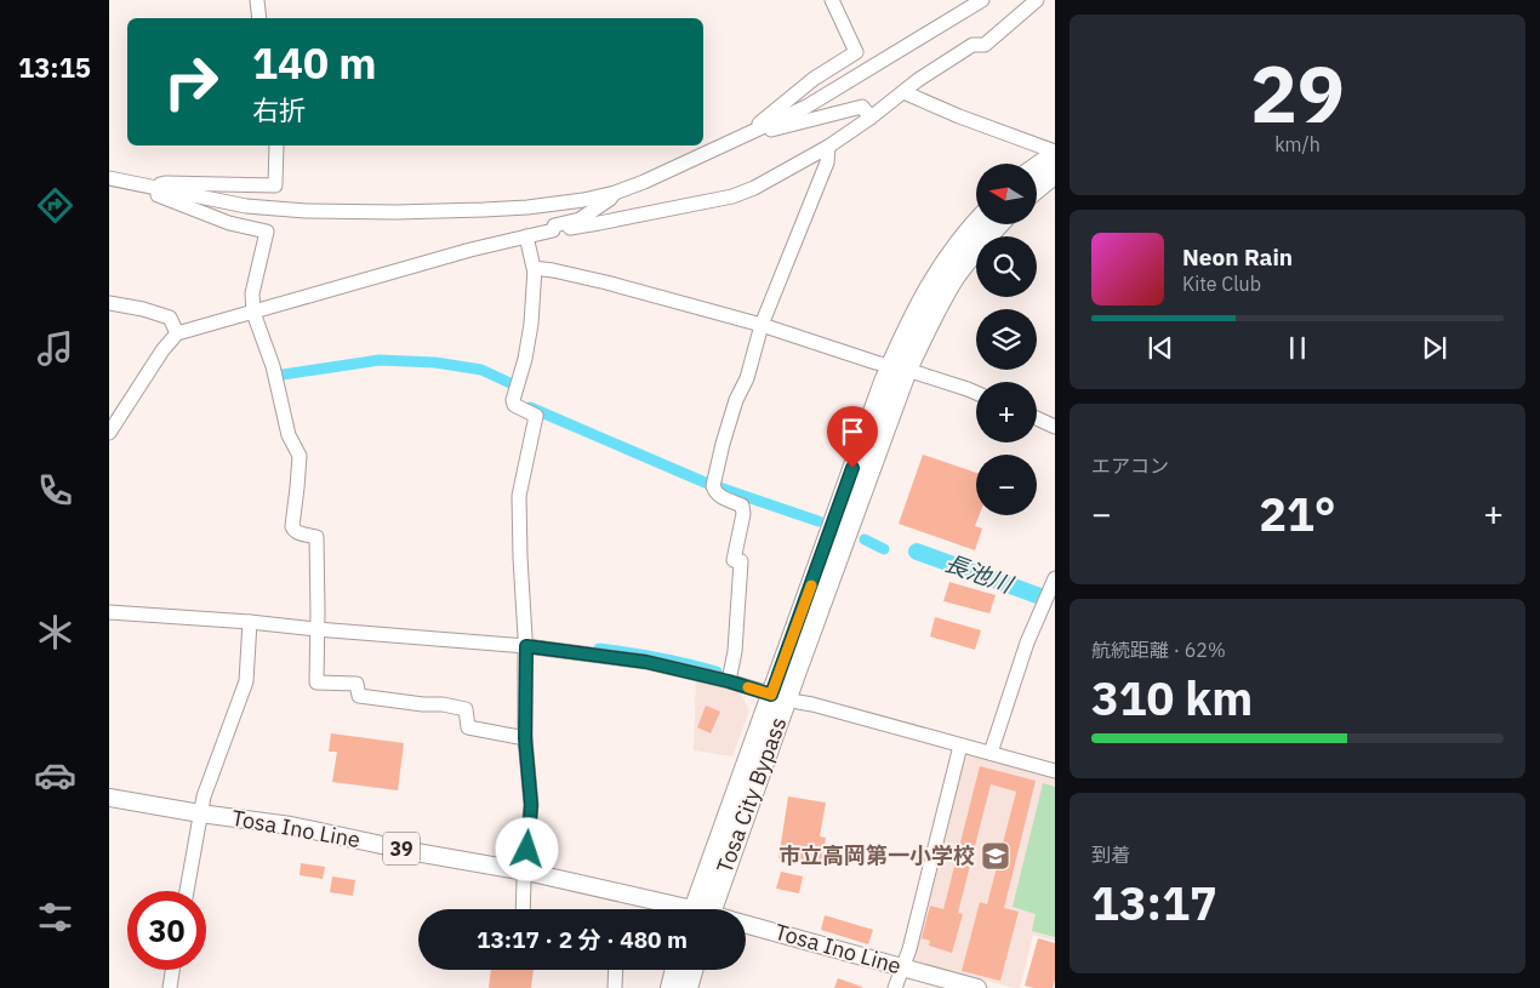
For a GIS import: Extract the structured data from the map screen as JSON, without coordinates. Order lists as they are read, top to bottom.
{
  "streets": {
    "highway": ["Tosa City Bypass"],
    "main road": ["Tosa Ino Line", "39"]
  },
  "water": ["長池川"],
  "places": {
    "school or university": ["市立高岡第一小学校"]
  },
  "north": "left",
  "page": {
    "tabs": "13:15",
    "tile": [
      ["29", "km/h"],
      "エアコン",
      ["航続距離 · 62%", "310 km"],
      ["到着", "13:17"]
    ],
    "turn": ["140 m", "右折"],
    "map_buttons": ["+", "−"],
    "song": ["Neon Rain", "Kite Club"],
    "heat": ["−", "21°", "+"],
    "limit": "30",
    "trip": "13:17 · 2 分 · 480 m"
  }
}
